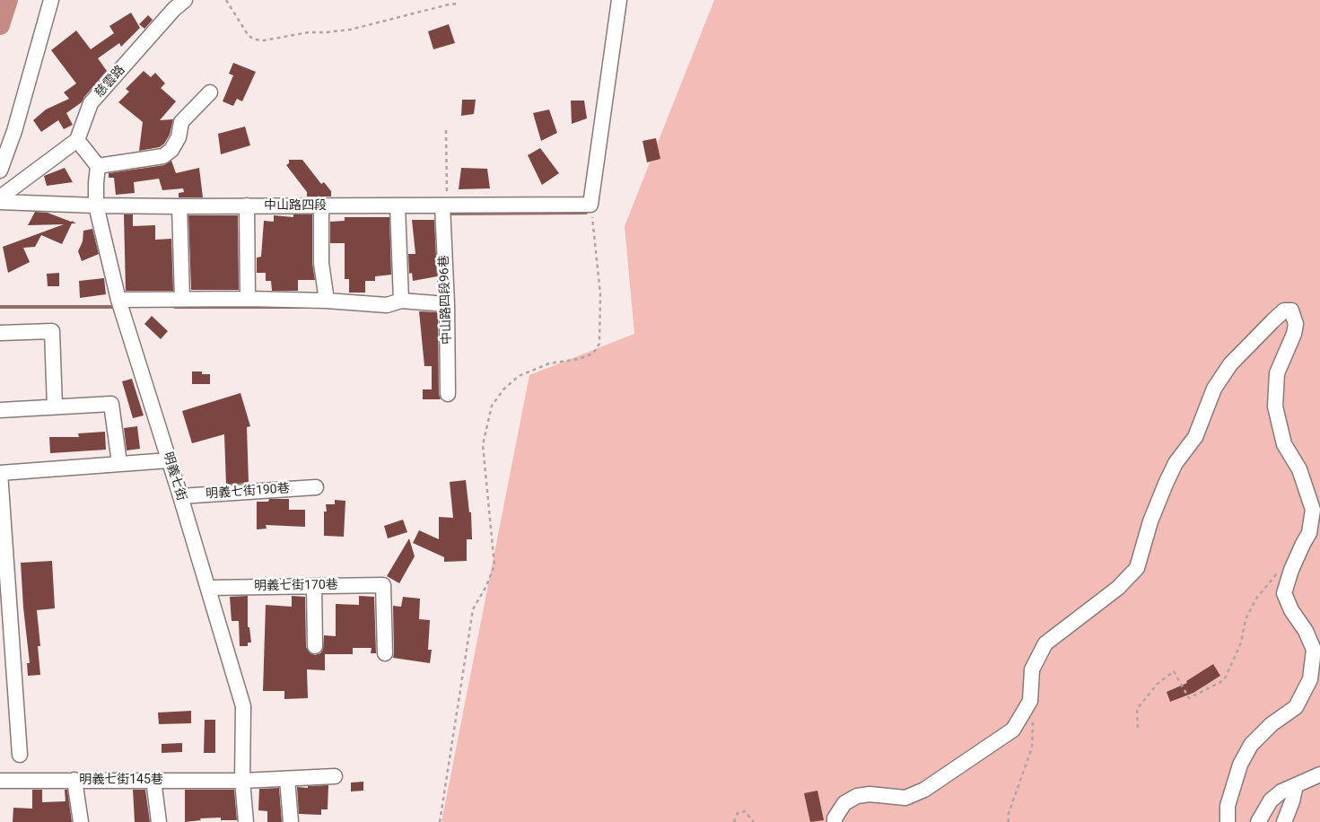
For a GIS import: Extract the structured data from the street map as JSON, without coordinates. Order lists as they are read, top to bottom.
{
  "streets": {
    "street": [
      "慈雲路",
      "中山路四段",
      "中山路四段96巷",
      "明義七街",
      "明義七街190巷",
      "明義七街170巷",
      "明義七街145巷"
    ]
  },
  "crossings": [
    ["中山路四段", "中山路四段96巷"],
    ["中山路四段", "明義七街"],
    ["明義七街", "明義七街190巷"],
    ["明義七街", "明義七街170巷"],
    ["明義七街", "明義七街145巷"]
  ]
}
